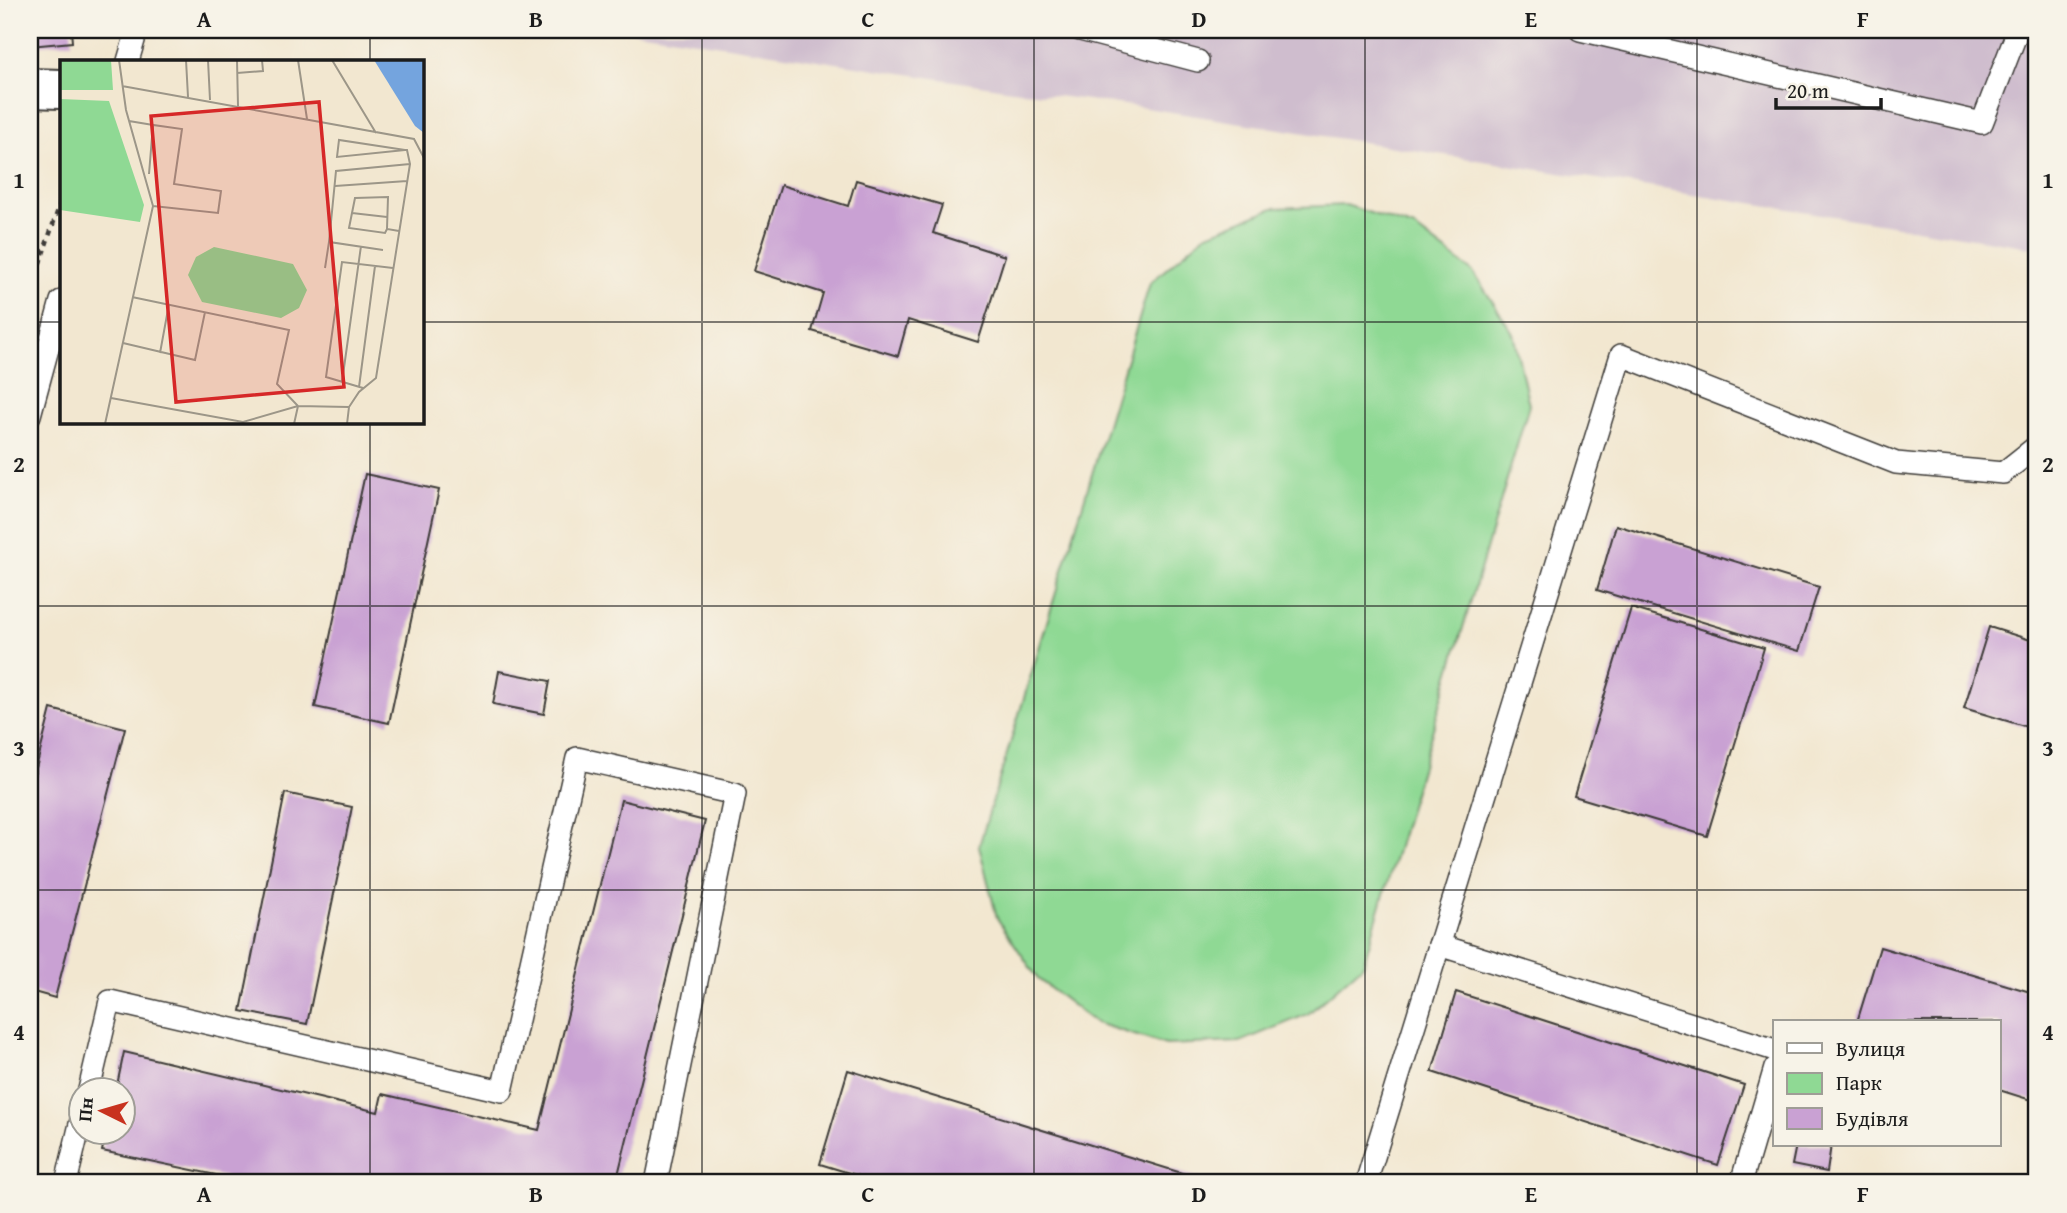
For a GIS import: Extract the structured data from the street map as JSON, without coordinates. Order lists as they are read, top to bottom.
{
  "legend": ["Вулиця", "Парк", "Будівля"],
  "scale_bar": "20 m",
  "north": "left",
  "grid": {
    "columns": [
      "A",
      "B",
      "C",
      "D",
      "E",
      "F"
    ],
    "rows": [
      "1",
      "2",
      "3",
      "4"
    ]
  }
}
